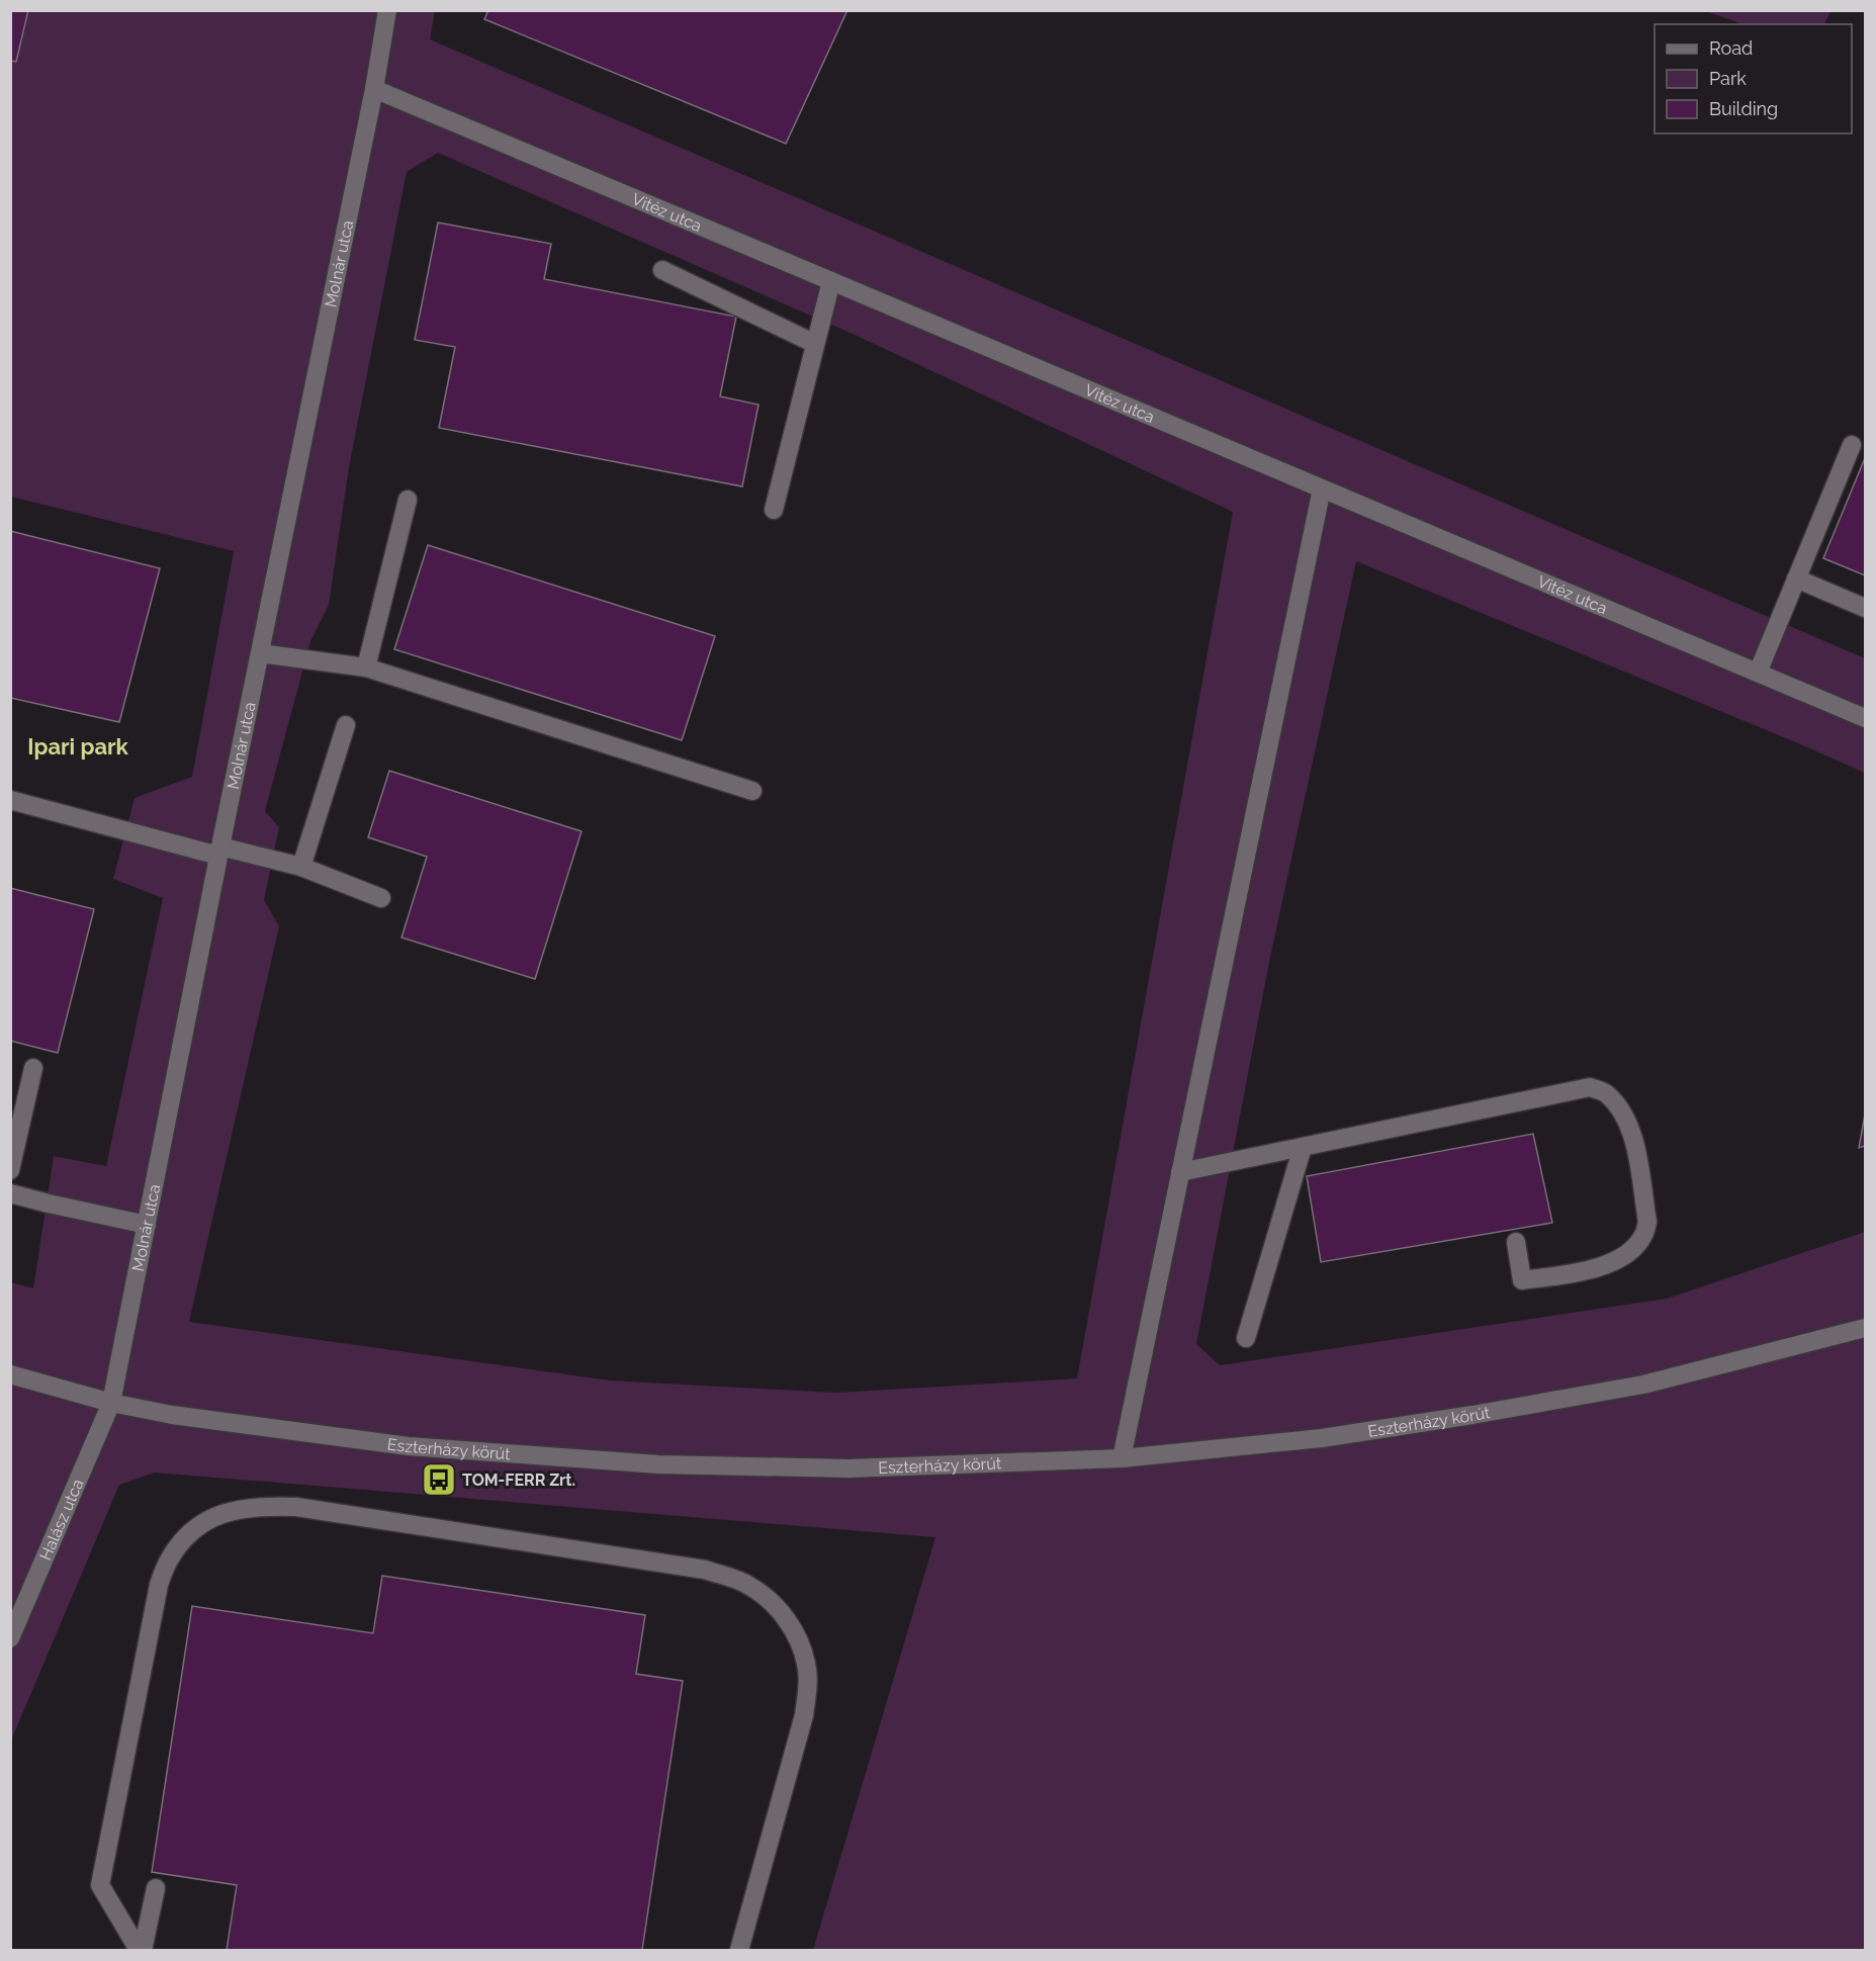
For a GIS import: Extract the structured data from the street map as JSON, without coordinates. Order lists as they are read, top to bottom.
{
  "streets": {
    "street": [
      "Vitéz utca",
      "Molnár utca",
      "Eszterházy körút",
      "Halász utca"
    ]
  },
  "crossings": [
    ["Vitéz utca", "Molnár utca"],
    ["Molnár utca", "Eszterházy körút"],
    ["Molnár utca", "Halász utca"],
    ["Eszterházy körút", "Halász utca"]
  ],
  "districts": ["Ipari park"],
  "places": {
    "bus stop": ["TOM-FERR Zrt."]
  },
  "legend": ["Road", "Park", "Building"]
}
